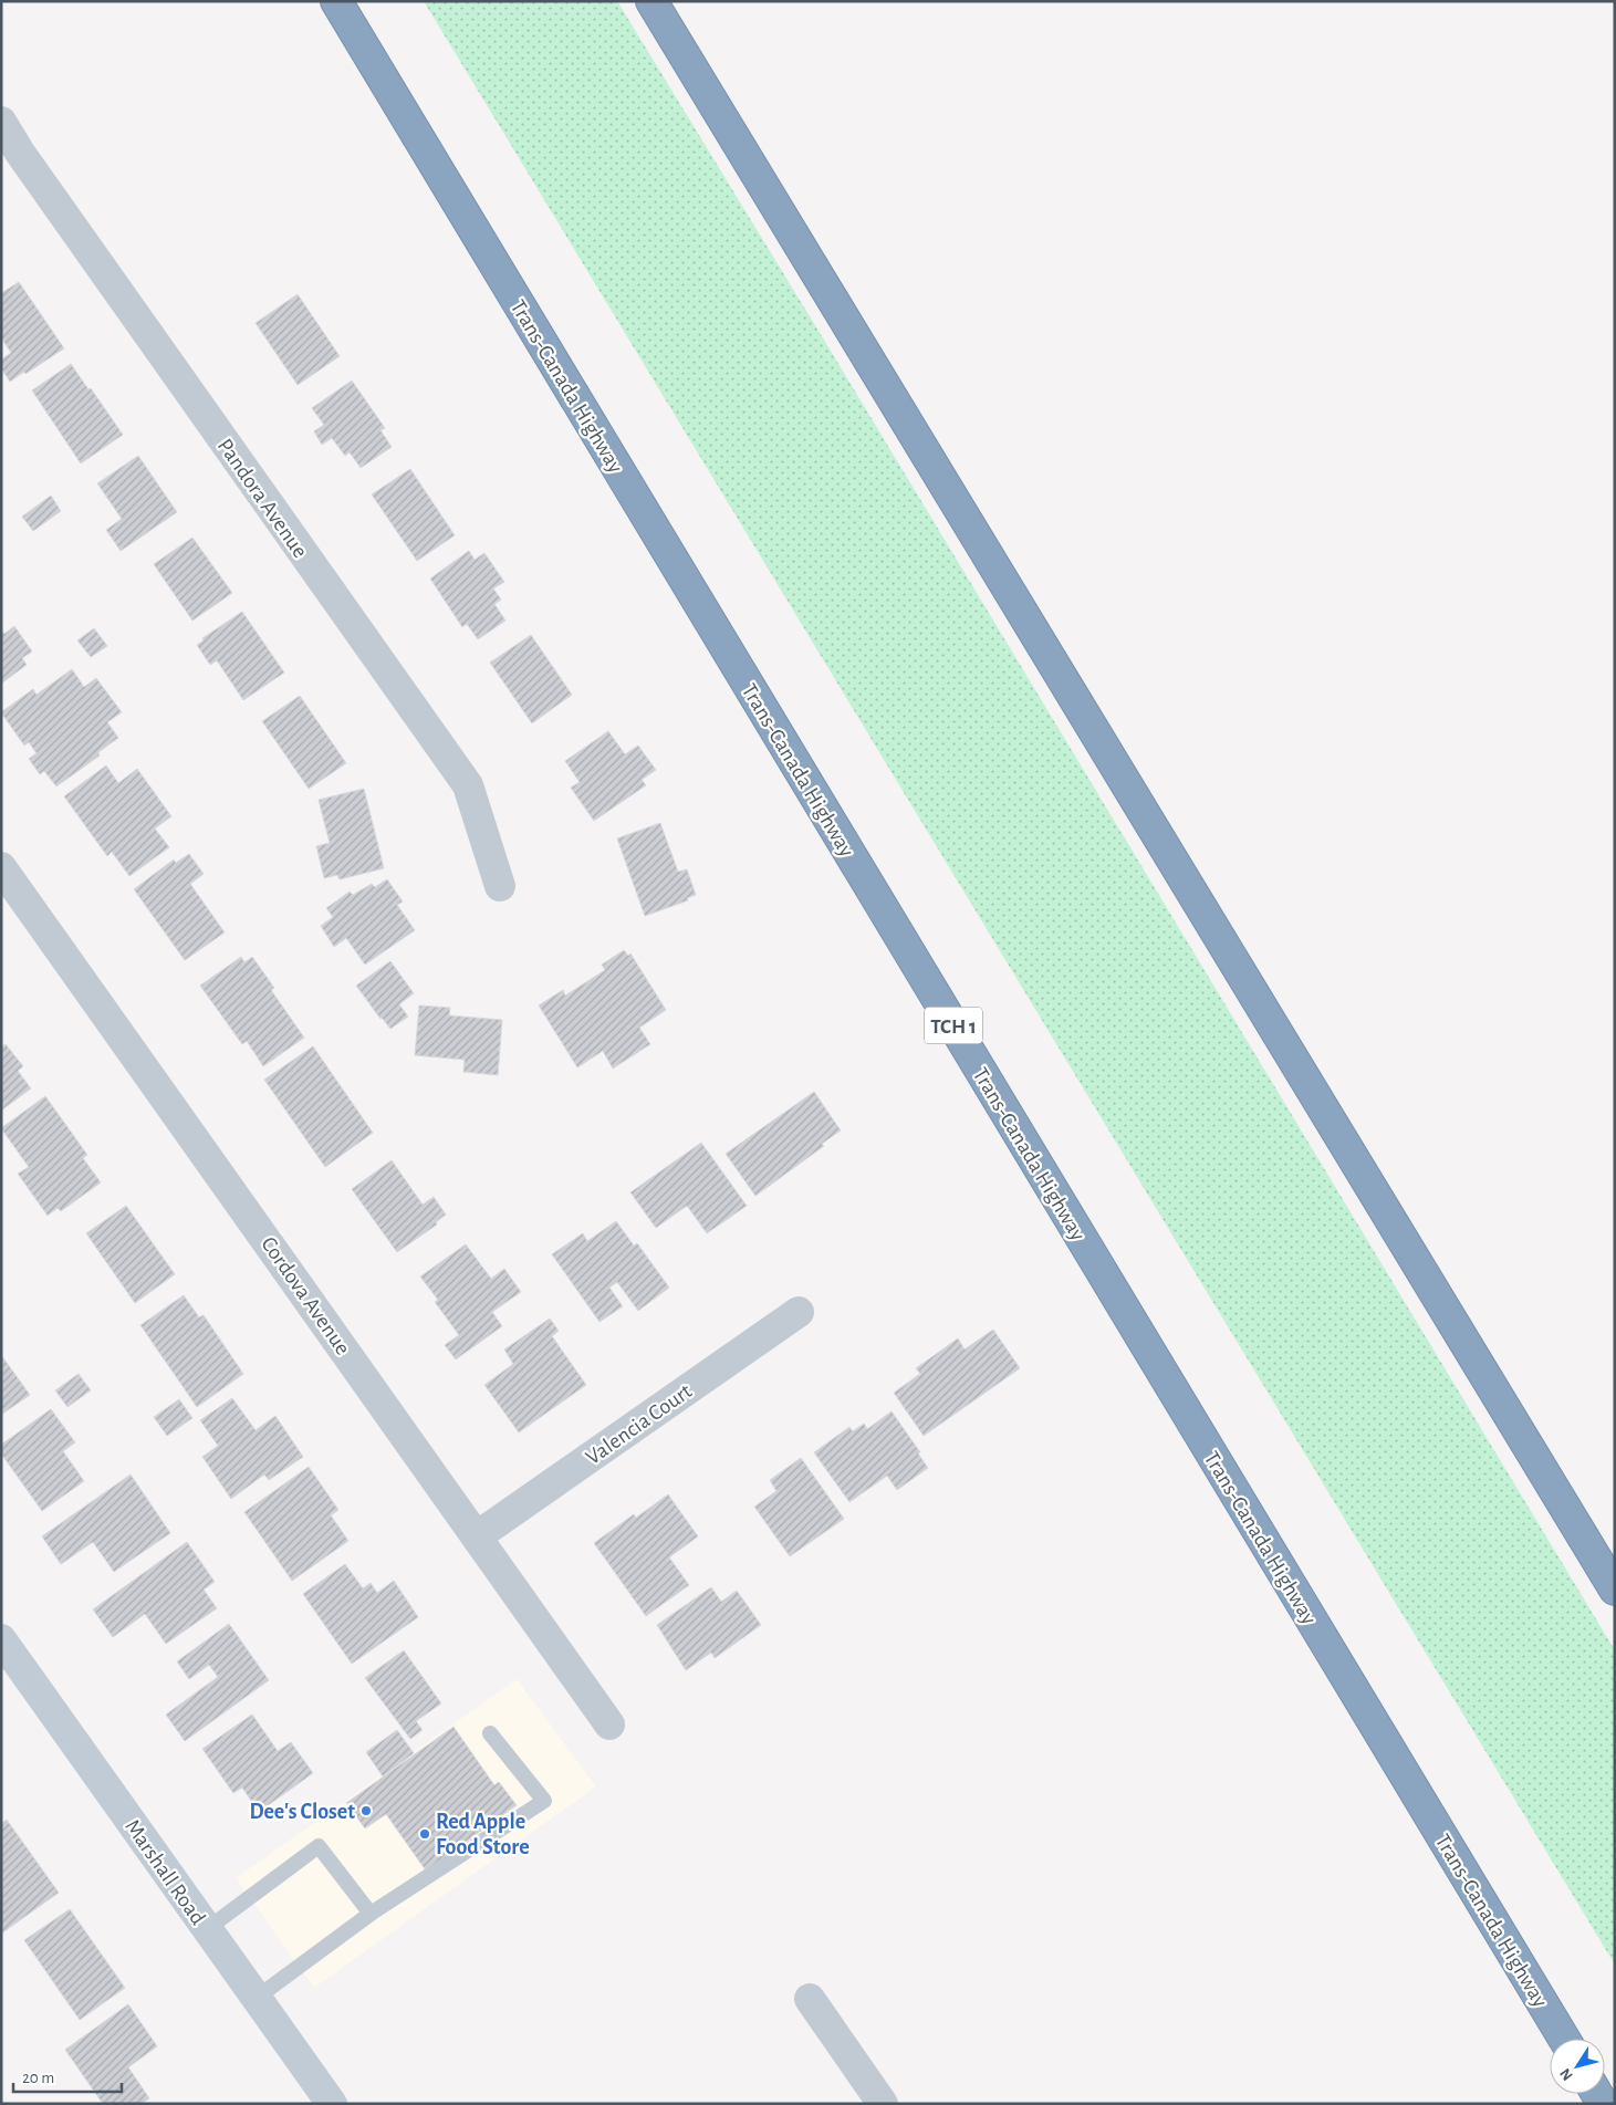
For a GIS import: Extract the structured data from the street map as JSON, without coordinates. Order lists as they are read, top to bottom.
{
  "streets": {
    "highway": ["Trans-Canada Highway", "TCH 1"],
    "main road": ["Marshall Road"],
    "street": ["Pandora Avenue", "Cordova Avenue", "Valencia Court"]
  },
  "crossings": [
    ["Cordova Avenue", "Valencia Court"]
  ],
  "places": ["Dee's Closet", "Red Apple Food Store"],
  "scale_bar": "20 m",
  "north": "bottom left"
}
